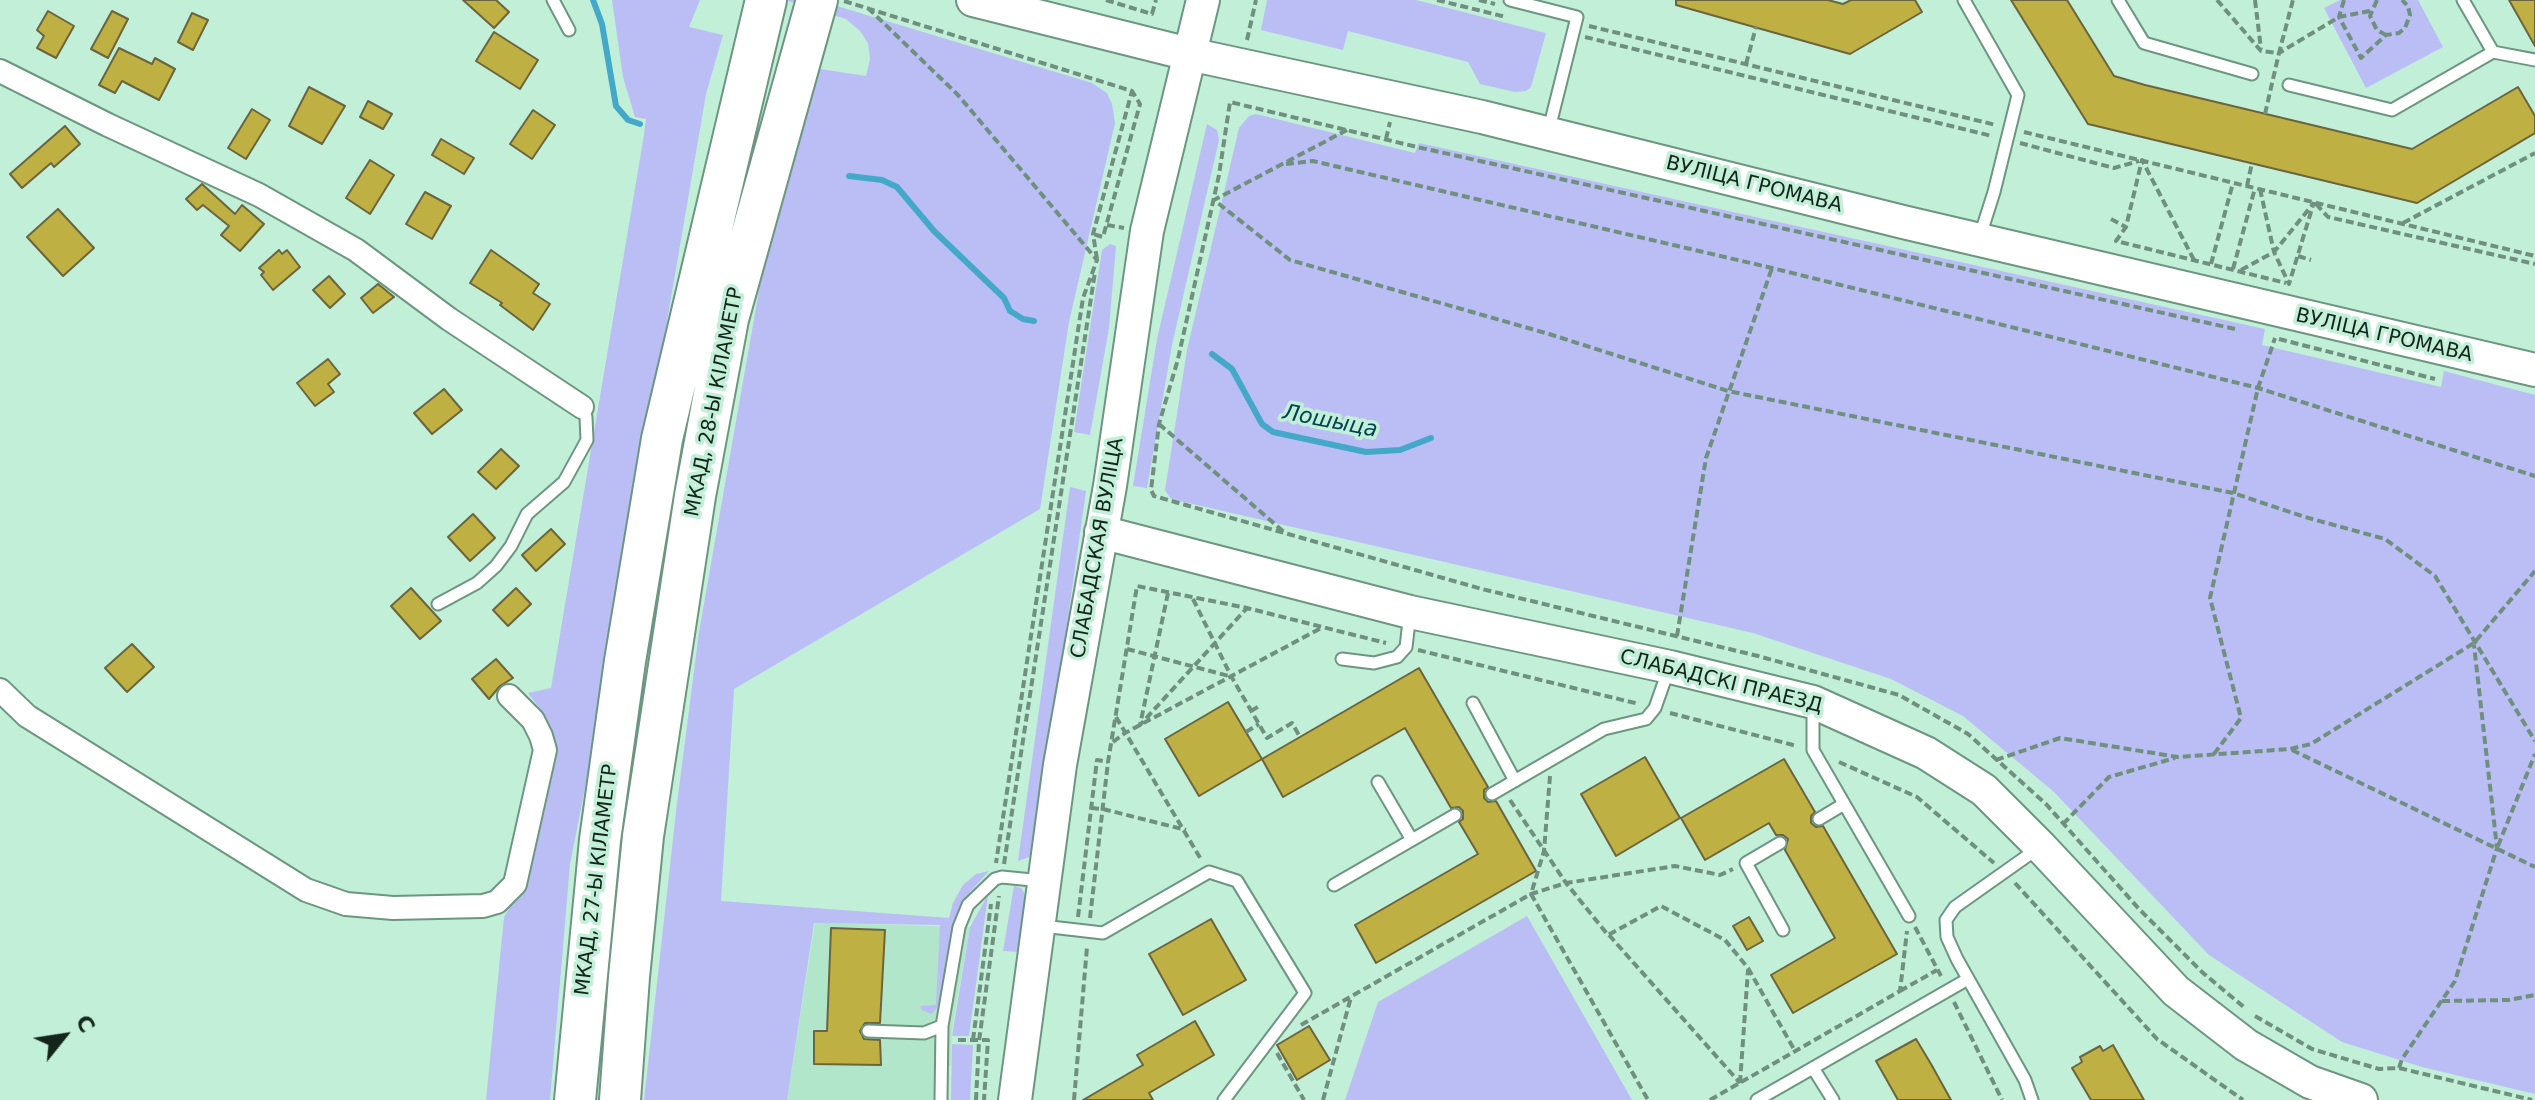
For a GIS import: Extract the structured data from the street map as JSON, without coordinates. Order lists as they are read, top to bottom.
{
  "streets": {
    "highway": ["МКАД, 28-Ы КІЛАМЕТР", "МКАД, 27-Ы КІЛАМЕТР"],
    "main road": ["ВУЛІЦА ГРОМАВА", "СЛАБАДСКАЯ ВУЛІЦА", "СЛАБАДСКІ ПРАЕЗД"]
  },
  "crossings": [
    ["ВУЛІЦА ГРОМАВА", "СЛАБАДСКАЯ ВУЛІЦА"],
    ["МКАД, 28-Ы КІЛАМЕТР", "МКАД, 27-Ы КІЛАМЕТР"],
    ["СЛАБАДСКАЯ ВУЛІЦА", "СЛАБАДСКІ ПРАЕЗД"]
  ],
  "water": ["Лошыца"],
  "north": "top right"
}
